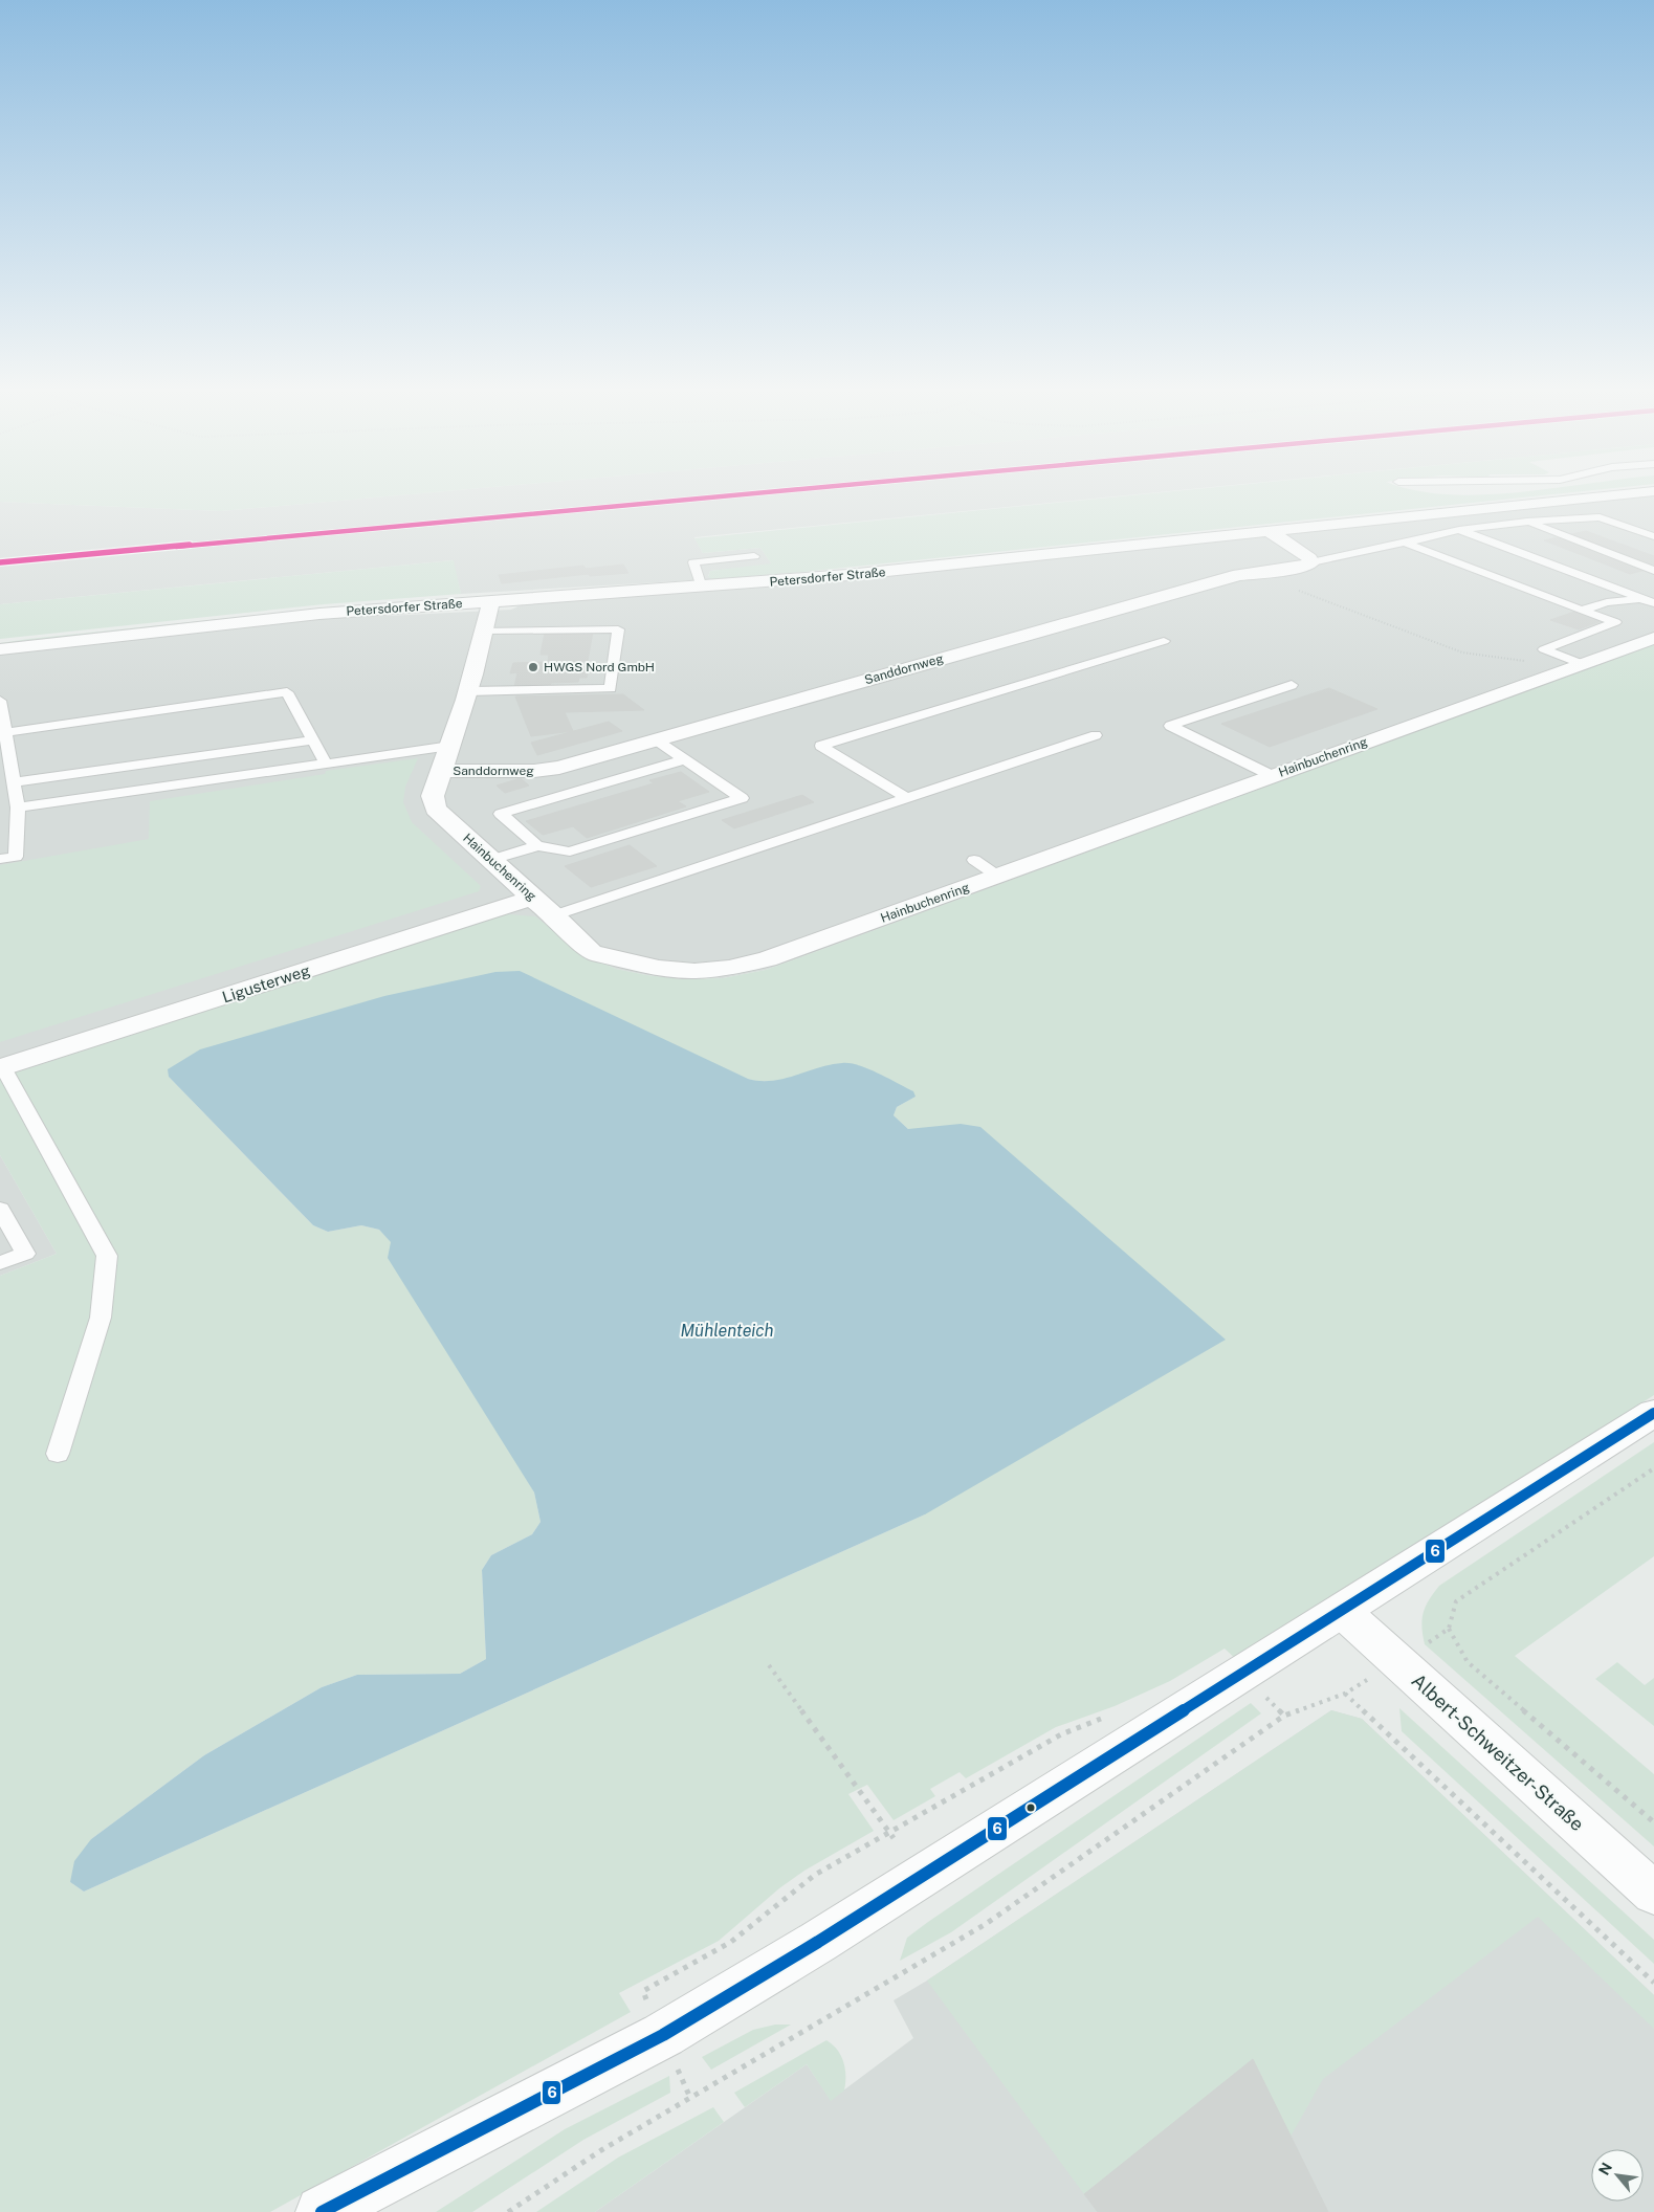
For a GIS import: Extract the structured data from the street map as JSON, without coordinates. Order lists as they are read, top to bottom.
{
  "streets": {
    "street": [
      "Petersdorfer Straße",
      "Sanddornweg",
      "Hainbuchenring",
      "Ligusterweg",
      "Albert-Schweitzer-Straße"
    ]
  },
  "crossings": [
    ["Petersdorfer Straße", "Hainbuchenring"],
    ["Sanddornweg", "Hainbuchenring"],
    ["Hainbuchenring", "Ligusterweg"]
  ],
  "water": ["Mühlenteich"],
  "places": ["HWGS Nord GmbH"],
  "lines": ["transit line 6"],
  "north": "top left"
}
